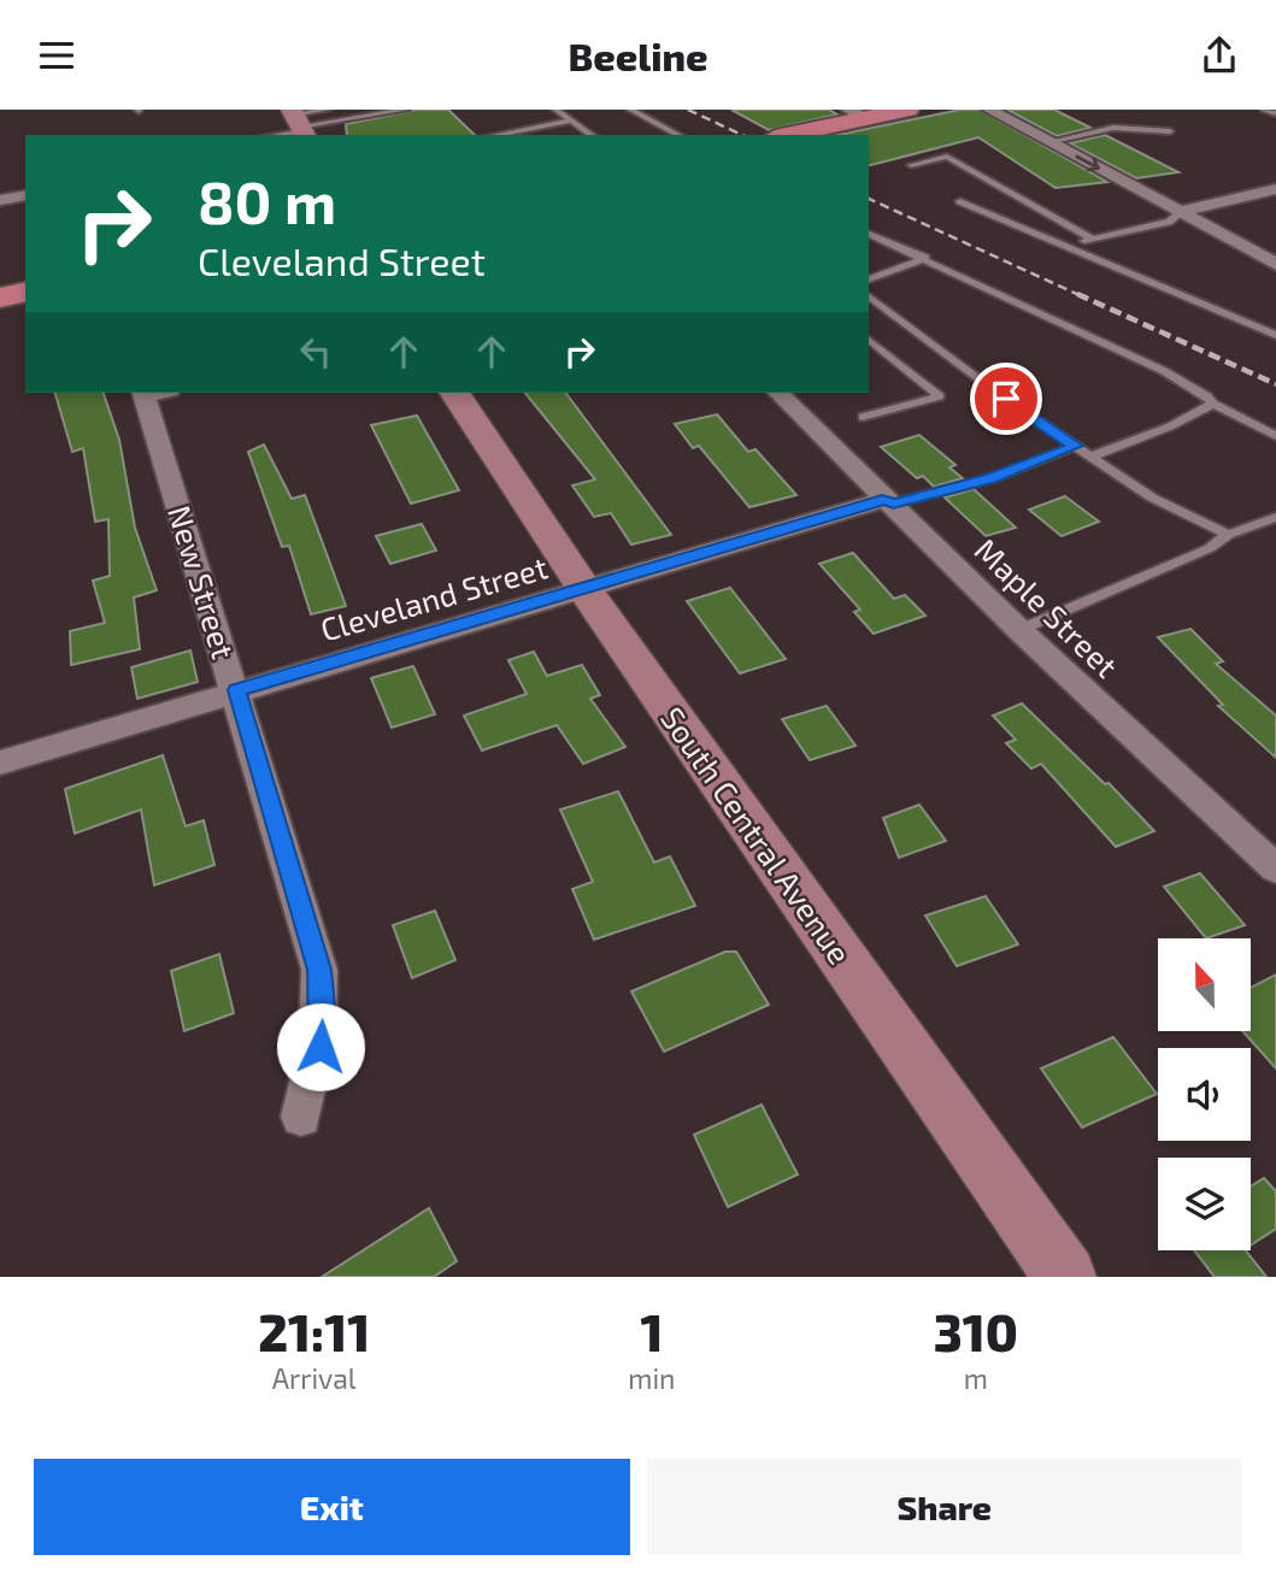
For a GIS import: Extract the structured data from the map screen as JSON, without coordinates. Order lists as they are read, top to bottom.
{
  "streets": {
    "street": [
      "New Street",
      "Cleveland Street",
      "Maple Street",
      "South Central Avenue"
    ]
  },
  "crossings": [
    ["New Street", "Cleveland Street"],
    ["Cleveland Street", "Maple Street"],
    ["Cleveland Street", "South Central Avenue"]
  ],
  "north": "top",
  "page": {
    "header": "Beeline",
    "turn": ["80 m", "Cleveland Street"],
    "eta": [
      "21:11",
      "Arrival",
      "1",
      "min",
      "310",
      "m"
    ],
    "buttons": ["Exit", "Share"]
  }
}
